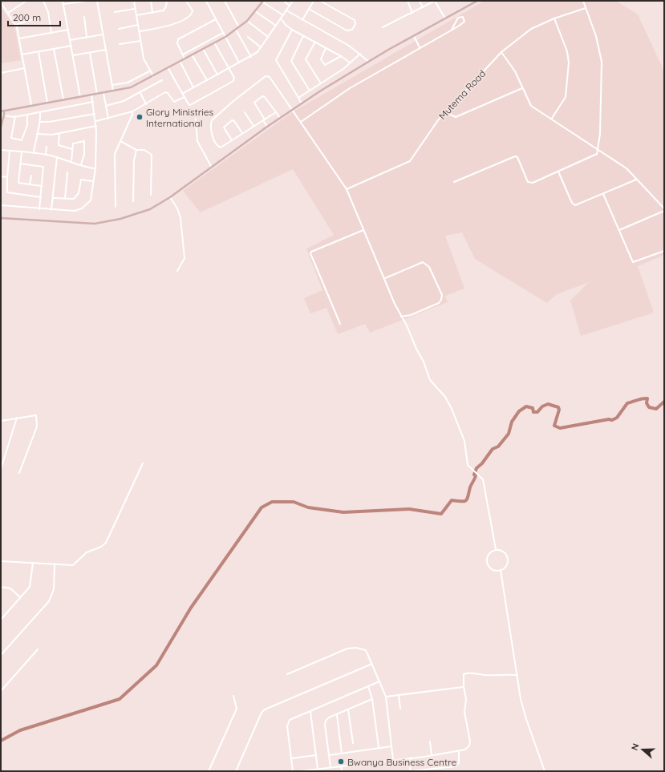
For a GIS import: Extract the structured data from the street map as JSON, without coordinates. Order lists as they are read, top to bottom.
{
  "streets": {
    "street": ["Mutema Road"]
  },
  "places": ["Glory Ministries International", "Bwanya Business Centre"],
  "scale_bar": "200 m",
  "north": "left"
}
